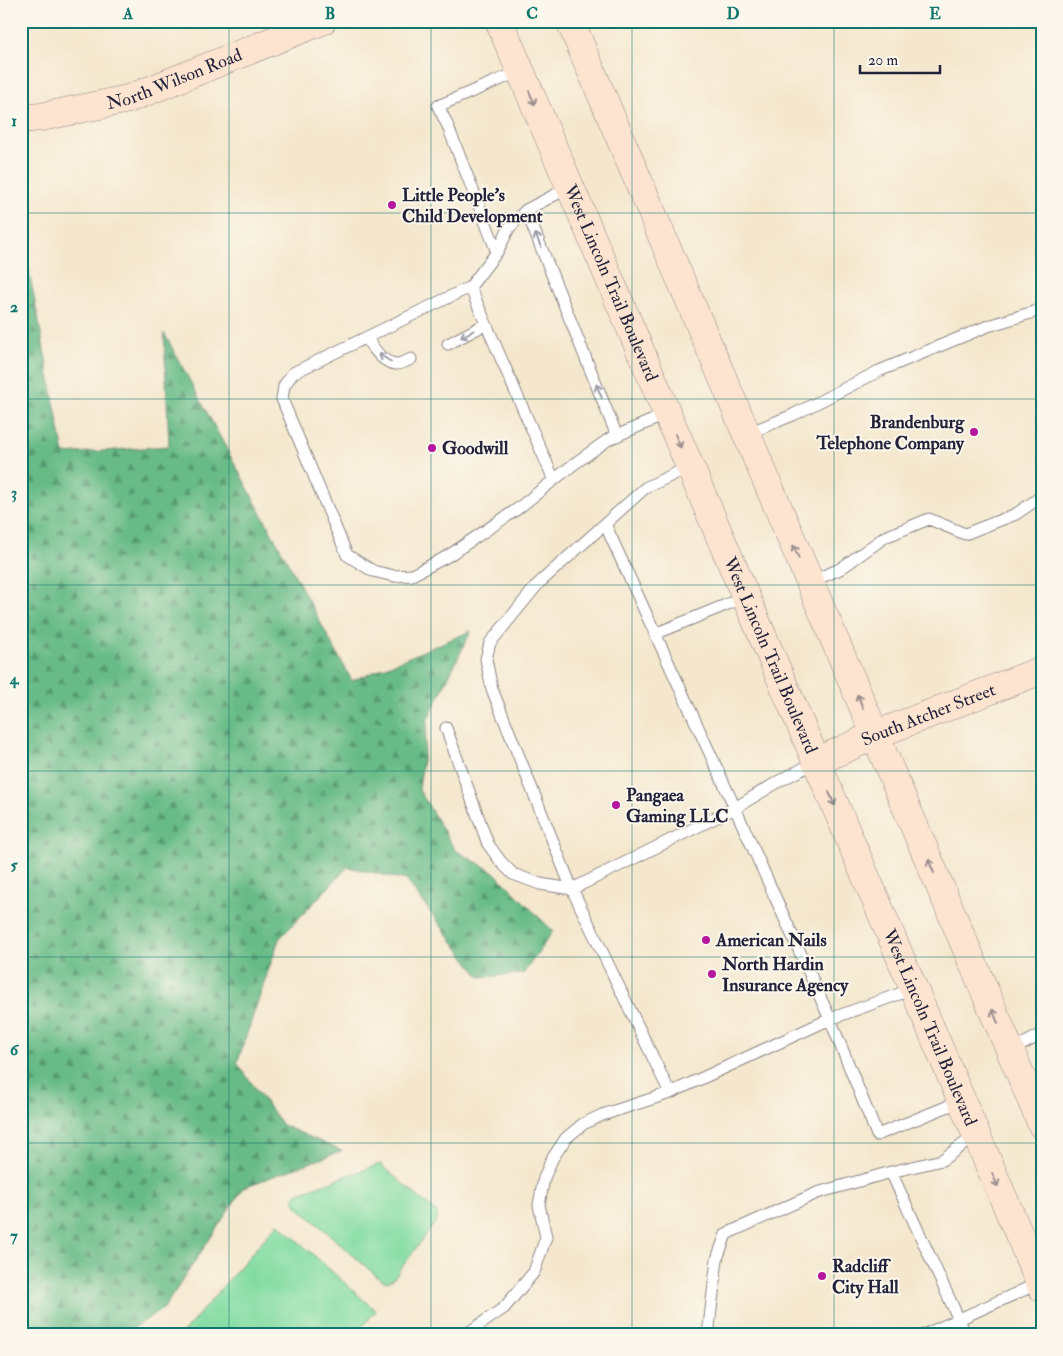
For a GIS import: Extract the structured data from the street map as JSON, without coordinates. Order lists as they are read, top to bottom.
{
  "streets": {
    "main road": ["North Wilson Road", "West Lincoln Trail Boulevard", "South Atcher Street"]
  },
  "crossings": [
    ["West Lincoln Trail Boulevard", "South Atcher Street"]
  ],
  "places": [
    "Little People's Child Development",
    "Brandenburg Telephone Company",
    "Goodwill",
    "Pangaea Gaming LLC",
    "American Nails",
    "North Hardin Insurance Agency",
    "Radcliff City Hall"
  ],
  "scale_bar": "20 m",
  "grid": {
    "columns": [
      "A",
      "B",
      "C",
      "D",
      "E"
    ],
    "rows": [
      "1",
      "2",
      "3",
      "4",
      "5",
      "6",
      "7"
    ]
  }
}
